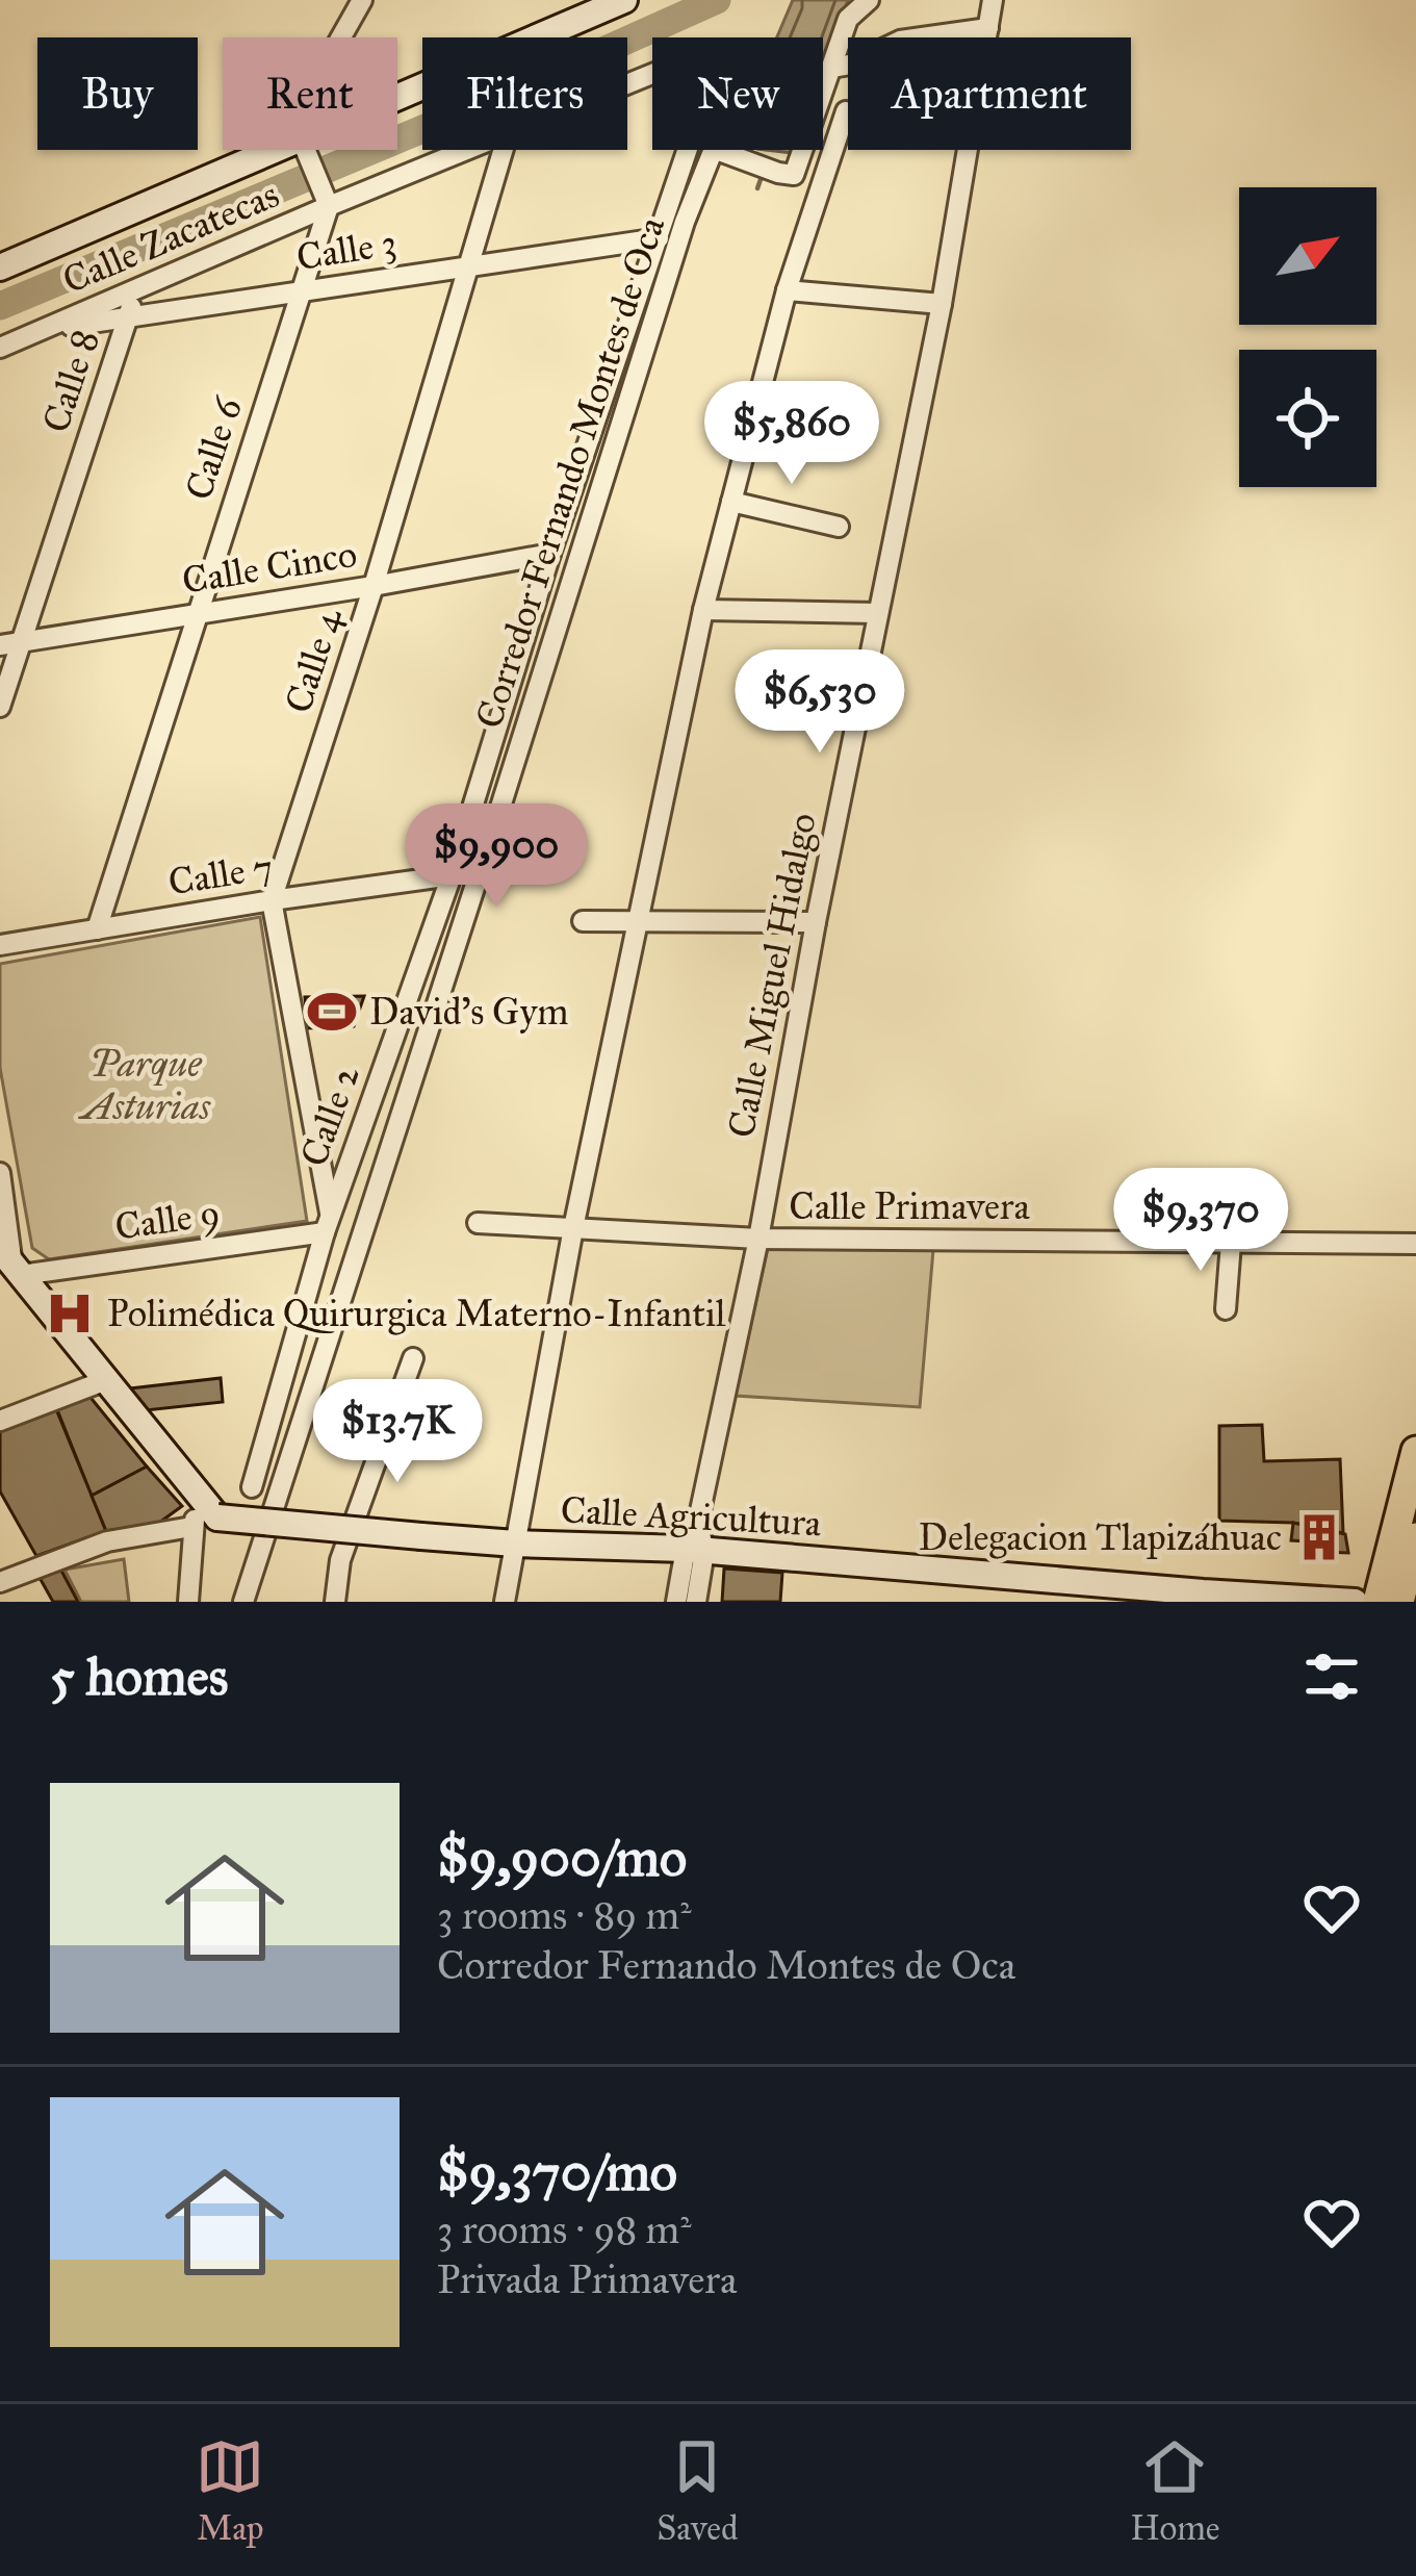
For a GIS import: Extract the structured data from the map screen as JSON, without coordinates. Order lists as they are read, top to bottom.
{
  "streets": {
    "street": [
      "Calle Zacatecas",
      "Calle 3",
      "Calle 8",
      "Calle 6",
      "Corredor Fernando Montes de Oca",
      "Calle Cinco",
      "Calle 4",
      "Calle 7",
      "Calle Miguel Hidalgo",
      "Calle 2",
      "Calle Primavera",
      "Calle 9",
      "Calle Agricultura"
    ]
  },
  "crossings": [
    ["Calle Zacatecas", "Calle 3"],
    ["Calle Zacatecas", "Calle 8"],
    ["Calle Zacatecas", "Calle 6"],
    ["Calle 3", "Calle 8"],
    ["Calle 3", "Calle 6"],
    ["Calle 3", "Calle 4"],
    ["Calle 3", "Calle 2"],
    ["Calle 8", "Calle Cinco"],
    ["Calle 6", "Calle Cinco"],
    ["Calle 6", "Calle 7"],
    ["Calle Cinco", "Calle 4"],
    ["Calle Cinco", "Calle 2"],
    ["Calle 4", "Calle 7"],
    ["Calle 4", "Calle 2"],
    ["Calle 4", "Calle 9"],
    ["Calle 7", "Calle 2"],
    ["Calle Miguel Hidalgo", "Calle Primavera"],
    ["Calle Miguel Hidalgo", "Calle Agricultura"],
    ["Calle 2", "Calle 9"]
  ],
  "parks": ["Parque Asturias"],
  "places": {
    "sports": ["David's Gym"],
    "hospital": ["Polimédica Quirurgica Materno-Infantil"],
    "building": ["Delegacion Tlapizáhuac"]
  },
  "north": "top right",
  "page": {
    "chip": [
      "Buy",
      "Rent",
      "Filters",
      "New",
      "Apartment"
    ],
    "price": [
      "$5,860",
      "$6,530",
      "$9,900",
      "$9,370",
      "$13.7K"
    ],
    "heading": "5 homes",
    "list": [
      {
        "name": "$9,900/mo",
        "note": "3 rooms · 89 m² · Corredor Fernando Montes de Oca"
      },
      {
        "name": "$9,370/mo",
        "note": "3 rooms · 98 m² · Privada Primavera"
      }
    ],
    "tabs": ["Map", "Saved", "Home"]
  }
}
